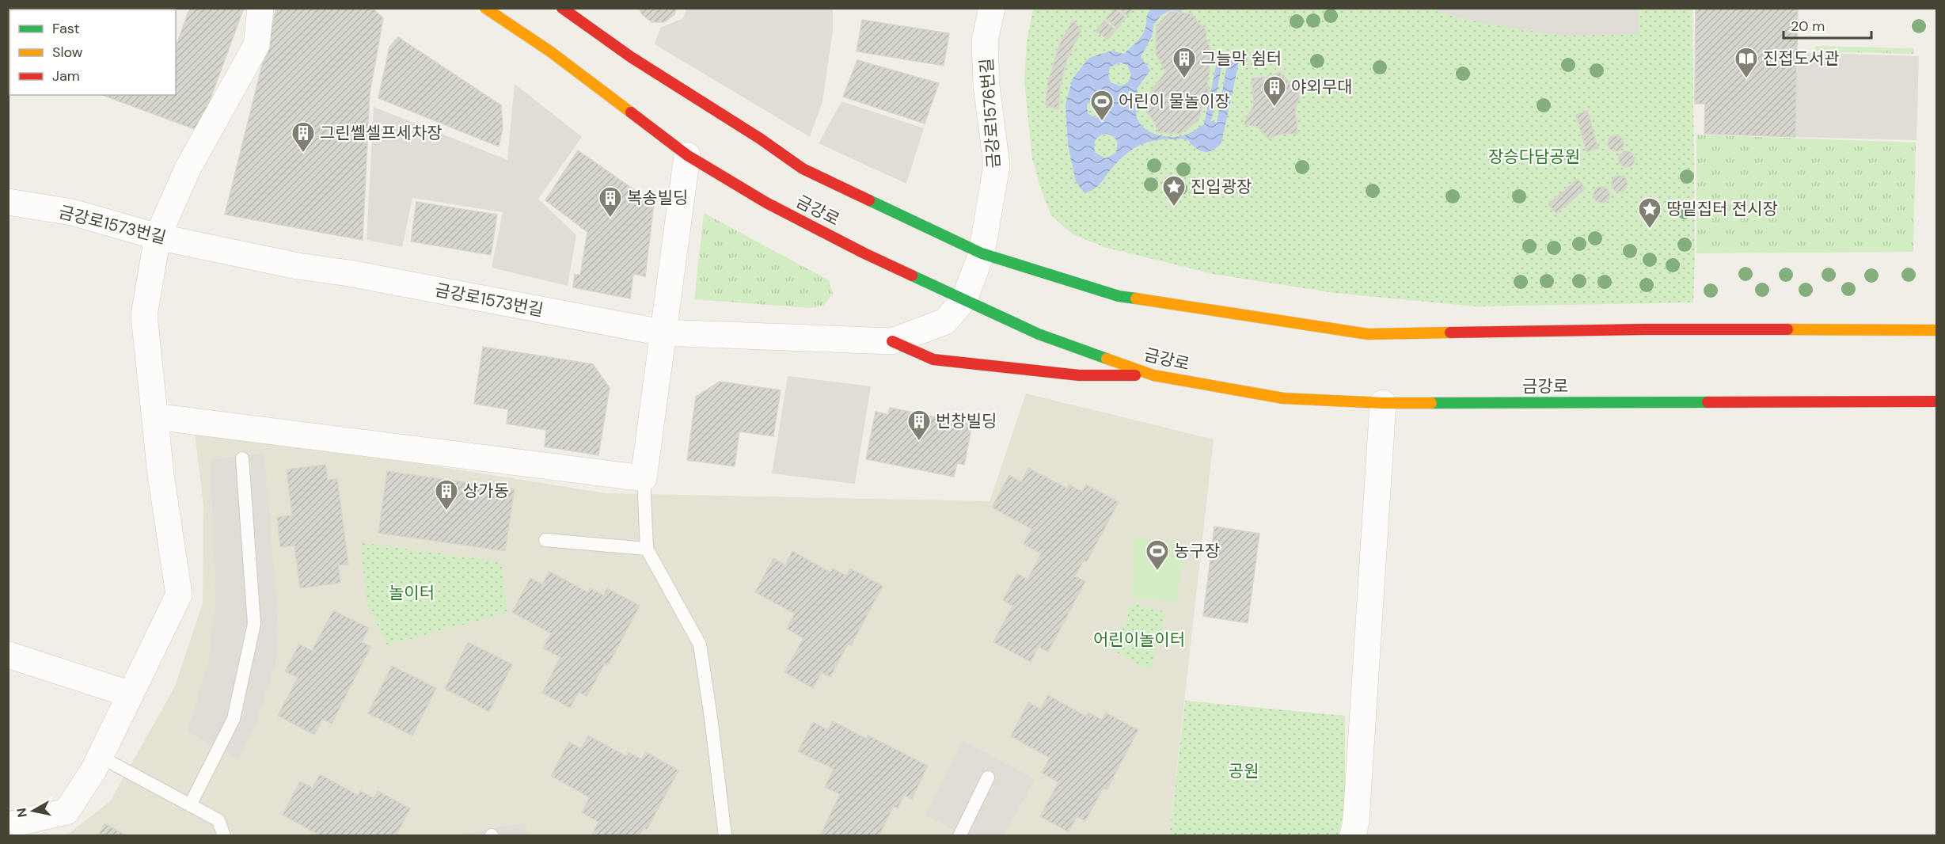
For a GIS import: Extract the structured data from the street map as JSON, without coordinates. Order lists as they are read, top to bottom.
{
  "streets": {
    "main road": ["금강로"],
    "street": ["금강로1576번길", "금강로1573번길"]
  },
  "crossings": [
    ["금강로1576번길", "금강로"],
    ["금강로1576번길", "금강로1573번길"],
    ["금강로", "금강로1573번길"]
  ],
  "parks": [
    "장승다담공원",
    "놀이터",
    "어린이놀이터",
    "공원"
  ],
  "places": {
    "building": [
      "그늘막 쉼터",
      "야외무대",
      "그린쎌셀프세차장",
      "복송빌딩",
      "번창빌딩",
      "상가동"
    ],
    "library": ["진접도서관"],
    "sports": ["어린이 물놀이장", "농구장"],
    "place": ["진입광장", "땅밑집터 전시장"]
  },
  "legend": ["Fast", "Slow", "Jam"],
  "scale_bar": "20 m",
  "north": "left"
}
